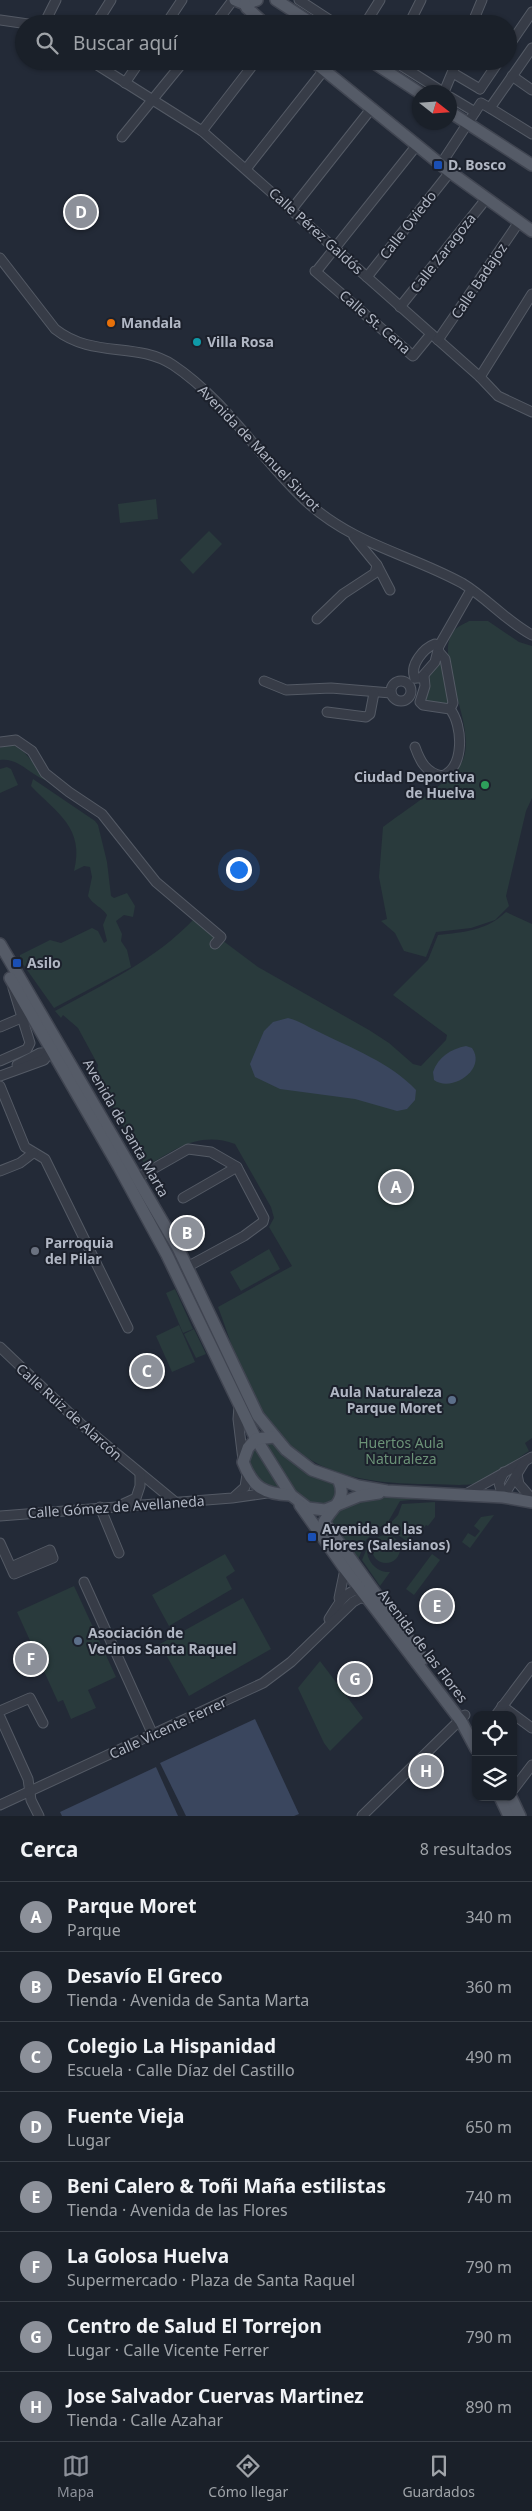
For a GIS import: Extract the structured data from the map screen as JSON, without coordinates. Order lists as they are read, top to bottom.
{
  "streets": {
    "main road": ["Avenida de Santa Marta", "Avenida de las Flores"],
    "street": [
      "Calle Oviedo",
      "Calle Pérez Galdós",
      "Calle Zaragoza",
      "Calle Badajoz",
      "Calle St. Cena",
      "Avenida de Manuel Siurot",
      "Calle Ruiz de Alarcón",
      "Calle Gómez de Avellaneda",
      "Calle Vicente Ferrer"
    ]
  },
  "crossings": [
    ["Calle Oviedo", "Calle Pérez Galdós"],
    ["Calle Pérez Galdós", "Calle Zaragoza"],
    ["Calle Pérez Galdós", "Calle Badajoz"],
    ["Calle Pérez Galdós", "Calle St. Cena"],
    ["Calle Badajoz", "Calle St. Cena"],
    ["Avenida de Santa Marta", "Calle Gómez de Avellaneda"],
    ["Avenida de Santa Marta", "Avenida de las Flores"],
    ["Calle Ruiz de Alarcón", "Calle Gómez de Avellaneda"],
    ["Avenida de las Flores", "Calle Vicente Ferrer"]
  ],
  "parks": ["Huertos Aula Naturaleza"],
  "places": {
    "transit": ["D. Bosco", "Asilo", "Avenida de las Flores (Salesianos)"],
    "other": [
      "Mandala",
      "Villa Rosa",
      "Ciudad Deportiva de Huelva",
      "Parroquia del Pilar",
      "Aula Naturaleza Parque Moret",
      "Asociación de Vecinos Santa Raquel"
    ]
  },
  "north": "right",
  "page": {
    "search": "Buscar aquí",
    "pins": [
      "D",
      "A",
      "B",
      "C",
      "E",
      "F",
      "G",
      "H"
    ],
    "heading": ["Cerca", "8 resultados"],
    "list": [
      {
        "mark": "A",
        "name": "Parque Moret",
        "note": "Parque",
        "value": "340 m"
      },
      {
        "mark": "B",
        "name": "Desavío El Greco",
        "note": "Tienda · Avenida de Santa Marta",
        "value": "360 m"
      },
      {
        "mark": "C",
        "name": "Colegio La Hispanidad",
        "note": "Escuela · Calle Díaz del Castillo",
        "value": "490 m"
      },
      {
        "mark": "D",
        "name": "Fuente Vieja",
        "note": "Lugar",
        "value": "650 m"
      },
      {
        "mark": "E",
        "name": "Beni Calero & Toñi Maña estilistas",
        "note": "Tienda · Avenida de las Flores",
        "value": "740 m"
      },
      {
        "mark": "F",
        "name": "La Golosa Huelva",
        "note": "Supermercado · Plaza de Santa Raquel",
        "value": "790 m"
      },
      {
        "mark": "G",
        "name": "Centro de Salud El Torrejon",
        "note": "Lugar · Calle Vicente Ferrer",
        "value": "790 m"
      },
      {
        "mark": "H",
        "name": "Jose Salvador Cuervas Martinez",
        "note": "Tienda · Calle Azahar",
        "value": "890 m"
      }
    ],
    "nav": ["Mapa", "Cómo llegar", "Guardados"]
  }
}
